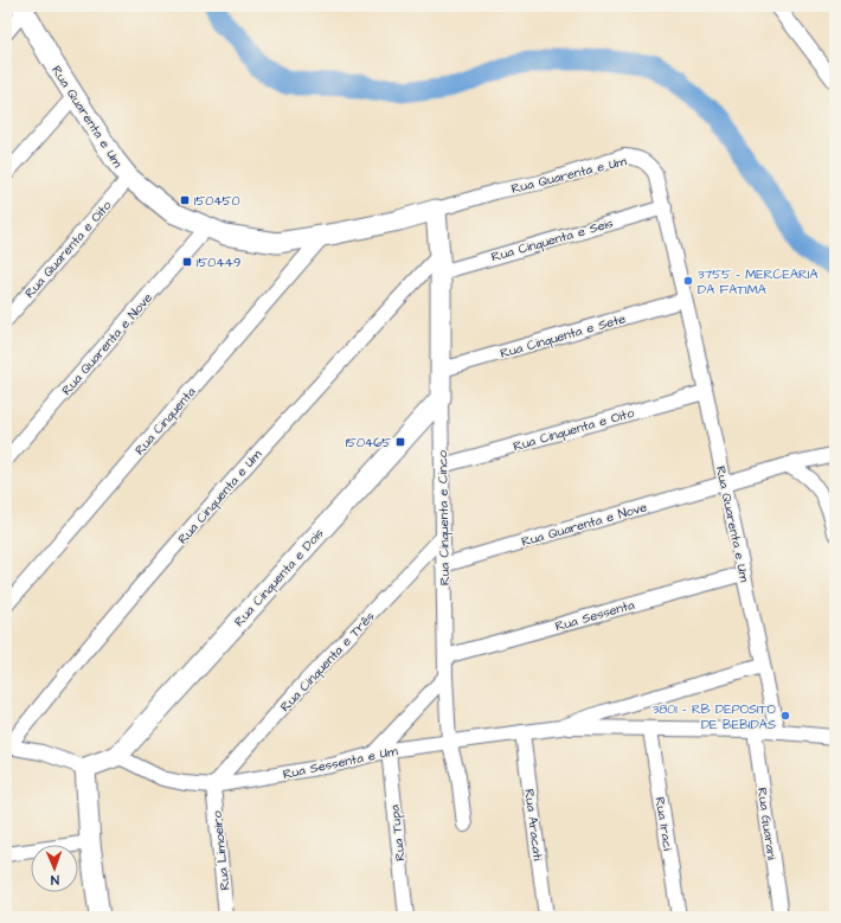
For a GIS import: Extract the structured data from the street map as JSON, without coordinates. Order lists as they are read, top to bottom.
{
  "streets": {
    "street": [
      "Rua Quarenta e Um",
      "Rua Cinquenta e Seis",
      "Rua Quarenta e Oito",
      "Rua Cinquenta e Sete",
      "Rua Quarenta e Nove",
      "Rua Cinquenta",
      "Rua Cinquenta e Oito",
      "Rua Cinquenta e Um",
      "Rua Cinquenta e Cinco",
      "Rua Cinquenta e Dois",
      "Rua Sessenta",
      "Rua Cinquenta e Três",
      "Rua Sessenta e Um",
      "Rua Iraci",
      "Rua Guarani",
      "Rua Aracati",
      "Rua Tupa",
      "Rua Limoeiro"
    ]
  },
  "crossings": [
    ["Rua Quarenta e Um", "Rua Cinquenta e Seis"],
    ["Rua Quarenta e Um", "Rua Quarenta e Oito"],
    ["Rua Quarenta e Um", "Rua Cinquenta e Sete"],
    ["Rua Quarenta e Um", "Rua Quarenta e Nove"],
    ["Rua Quarenta e Um", "Rua Cinquenta"],
    ["Rua Quarenta e Um", "Rua Cinquenta e Oito"],
    ["Rua Quarenta e Um", "Rua Cinquenta e Cinco"],
    ["Rua Quarenta e Um", "Rua Sessenta"],
    ["Rua Quarenta e Um", "Rua Sessenta e Um"],
    ["Rua Cinquenta e Seis", "Rua Cinquenta e Um"],
    ["Rua Cinquenta e Seis", "Rua Cinquenta e Cinco"],
    ["Rua Cinquenta e Sete", "Rua Cinquenta e Cinco"],
    ["Rua Quarenta e Nove", "Rua Cinquenta e Cinco"],
    ["Rua Cinquenta e Oito", "Rua Cinquenta e Cinco"],
    ["Rua Cinquenta e Um", "Rua Cinquenta e Cinco"],
    ["Rua Cinquenta e Cinco", "Rua Cinquenta e Dois"],
    ["Rua Cinquenta e Cinco", "Rua Sessenta"],
    ["Rua Cinquenta e Cinco", "Rua Cinquenta e Três"],
    ["Rua Cinquenta e Cinco", "Rua Sessenta e Um"],
    ["Rua Cinquenta e Dois", "Rua Sessenta e Um"],
    ["Rua Cinquenta e Três", "Rua Sessenta e Um"],
    ["Rua Cinquenta e Três", "Rua Limoeiro"],
    ["Rua Sessenta e Um", "Rua Aracati"],
    ["Rua Sessenta e Um", "Rua Tupa"],
    ["Rua Sessenta e Um", "Rua Limoeiro"]
  ],
  "places": {
    "transit": ["150450", "150449", "150465"],
    "other": ["3755 - MERCEARIA DA FATIMA", "3801 - RB DEPOSITO DE BEBIDAS"]
  },
  "north": "bottom"
}
